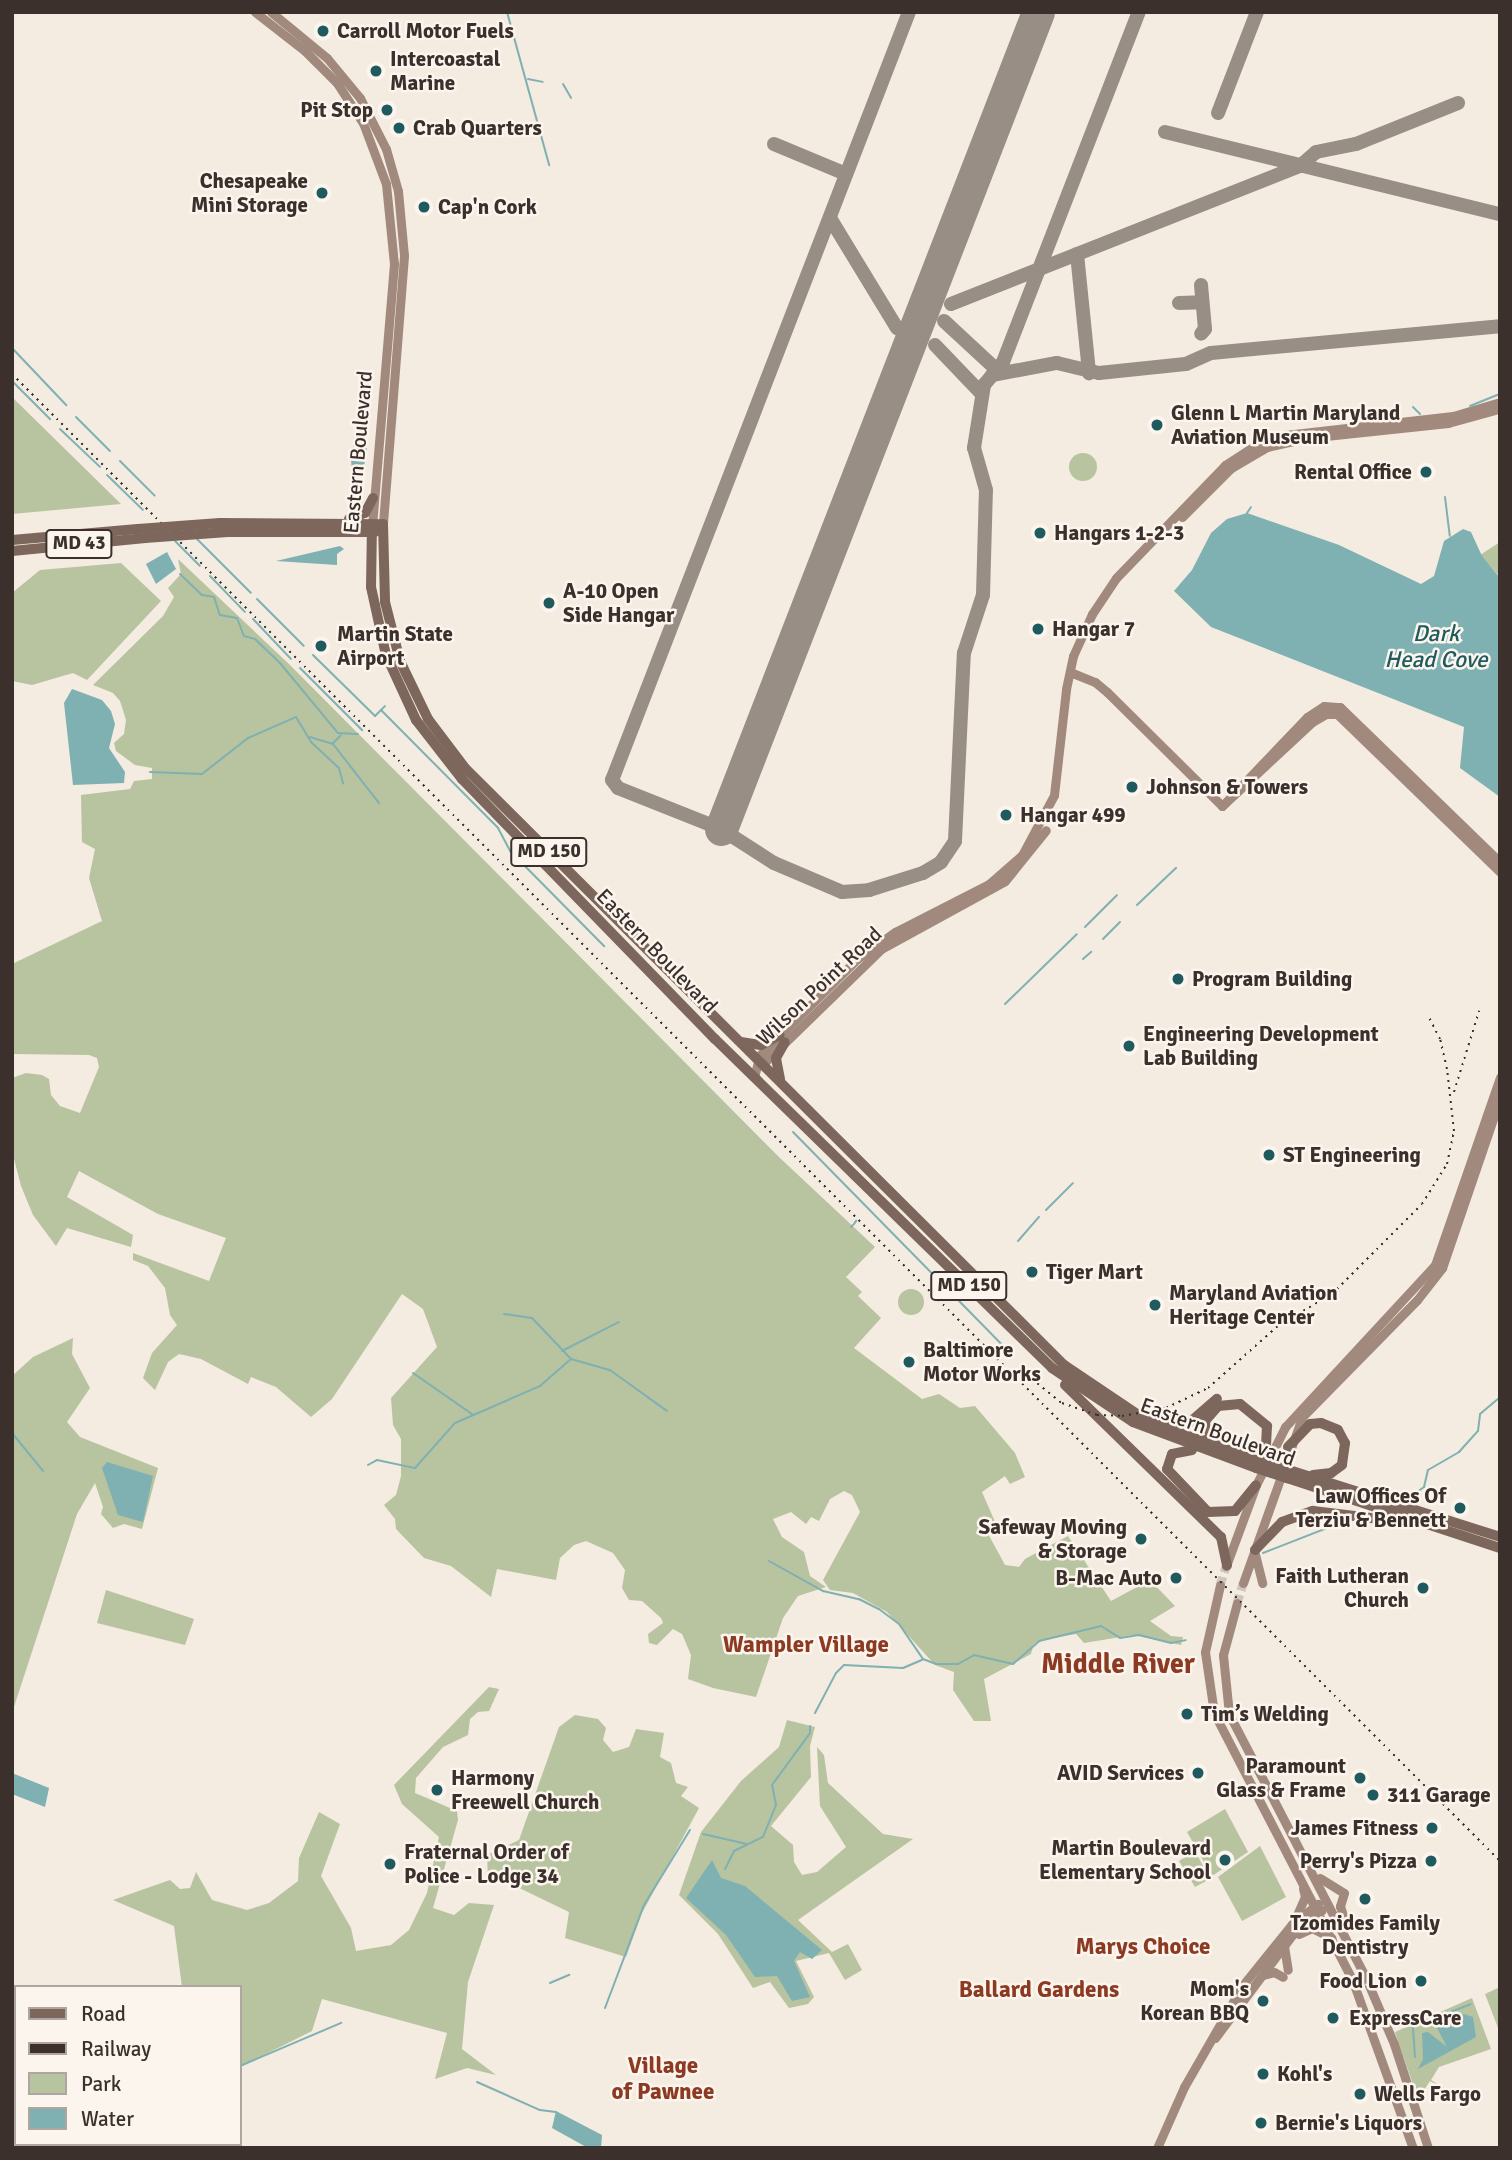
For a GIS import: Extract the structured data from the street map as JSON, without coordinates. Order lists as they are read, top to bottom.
{
  "streets": {
    "main road": ["Eastern Boulevard", "MD 43", "MD 150"],
    "street": ["Wilson Point Road"]
  },
  "crossings": [
    ["Eastern Boulevard", "MD 43"],
    ["Eastern Boulevard", "Wilson Point Road"]
  ],
  "districts": [
    "Wampler Village",
    "Middle River",
    "Marys Choice",
    "Ballard Gardens",
    "Village of Pawnee"
  ],
  "water": ["Dark Head Cove"],
  "places": [
    "Carroll Motor Fuels",
    "Intercoastal Marine",
    "Pit Stop",
    "Crab Quarters",
    "Chesapeake Mini Storage",
    "Cap'n Cork",
    "Glenn L Martin Maryland Aviation Museum",
    "Rental Office",
    "Hangars 1-2-3",
    "A-10 Open Side Hangar",
    "Hangar 7",
    "Martin State Airport",
    "Johnson & Towers",
    "Hangar 499",
    "Program Building",
    "Engineering Development Lab Building",
    "ST Engineering",
    "Tiger Mart",
    "Maryland Aviation Heritage Center",
    "Baltimore Motor Works",
    "Law Offices Of Terziu & Bennett",
    "Safeway Moving & Storage",
    "B-Mac Auto",
    "Faith Lutheran Church",
    "Tim’s Welding",
    "AVID Services",
    "Paramount Glass & Frame",
    "Harmony Freewell Church",
    "311 Garage",
    "James Fitness",
    "Martin Boulevard Elementary School",
    "Perry's Pizza",
    "Fraternal Order of Police - Lodge 34",
    "Tzomides Family Dentistry",
    "Food Lion",
    "Mom's Korean BBQ",
    "ExpressCare",
    "Kohl's",
    "Wells Fargo",
    "Bernie's Liquors"
  ],
  "legend": [
    "Road",
    "Railway",
    "Park",
    "Water"
  ]
}
